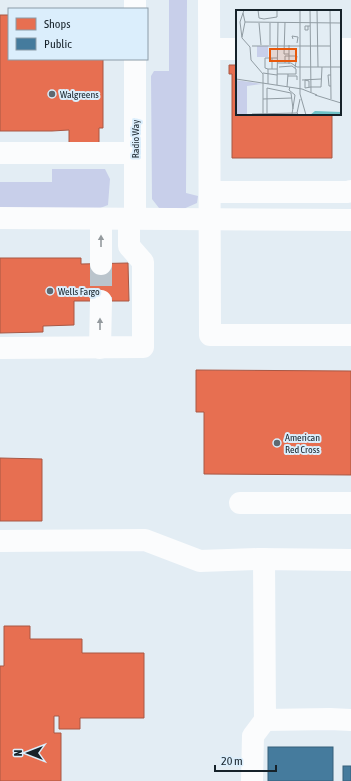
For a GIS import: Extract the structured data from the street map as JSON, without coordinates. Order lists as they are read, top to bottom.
{
  "streets": {
    "street": ["Radio Way"]
  },
  "places": ["Walgreens", "Wells Fargo", "American Red Cross"],
  "legend": ["Shops", "Public"],
  "scale_bar": "20 m",
  "north": "left"
}
